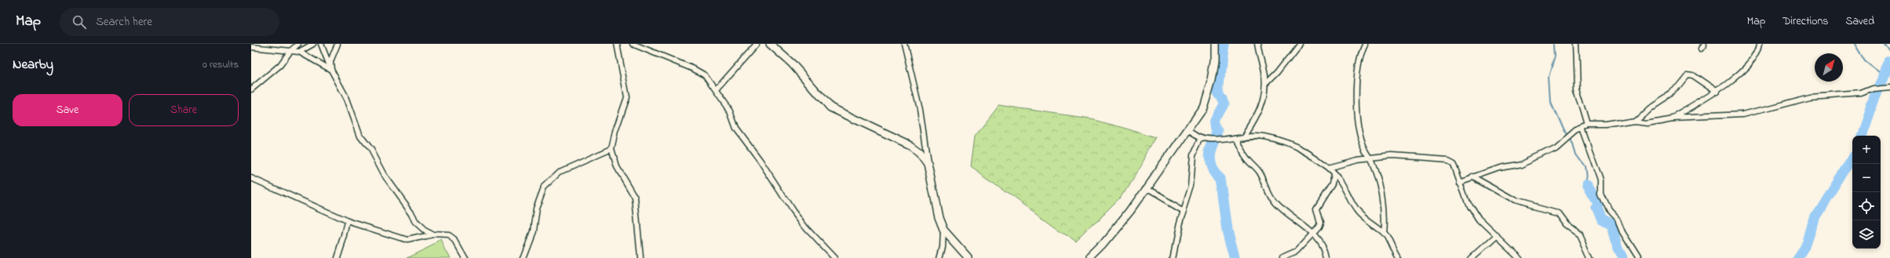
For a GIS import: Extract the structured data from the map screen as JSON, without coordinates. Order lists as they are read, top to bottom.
{
  "north": "top right",
  "page": {
    "header": "Map",
    "search": "Search here",
    "nav": ["Map", "Directions", "Saved"],
    "heading": ["Nearby", "0 results"],
    "buttons": ["Save", "Share"],
    "map_buttons": ["+", "−"]
  }
}
